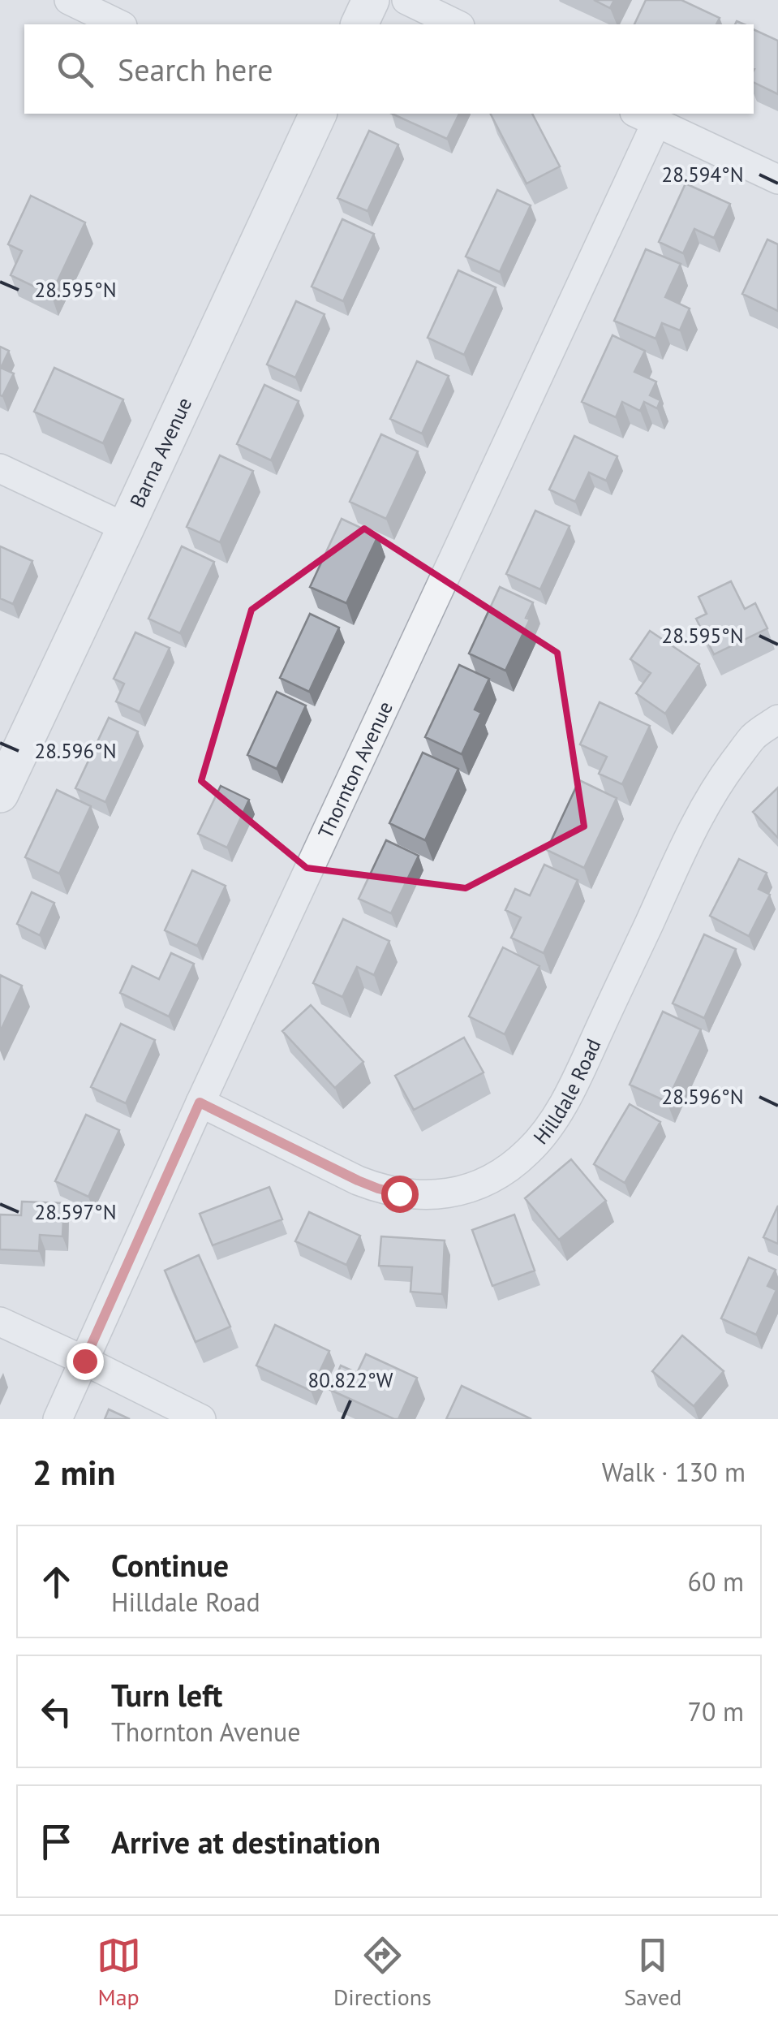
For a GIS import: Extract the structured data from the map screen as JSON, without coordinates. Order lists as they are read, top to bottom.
{
  "streets": {
    "street": ["Barna Avenue", "Thornton Avenue", "Hilldale Road"]
  },
  "crossings": [
    ["Thornton Avenue", "Hilldale Road"]
  ],
  "page": {
    "search": "Search here",
    "heading": ["2 min", "Walk · 130 m"],
    "list": [
      ["Continue", "Hilldale Road", "60 m"],
      ["Turn left", "Thornton Avenue", "70 m"],
      "Arrive at destination"
    ],
    "nav": ["Map", "Directions", "Saved"]
  },
  "coordinates": [
    "28.594°N",
    "28.595°N",
    "28.596°N",
    "28.597°N",
    "80.822°W"
  ]
}
